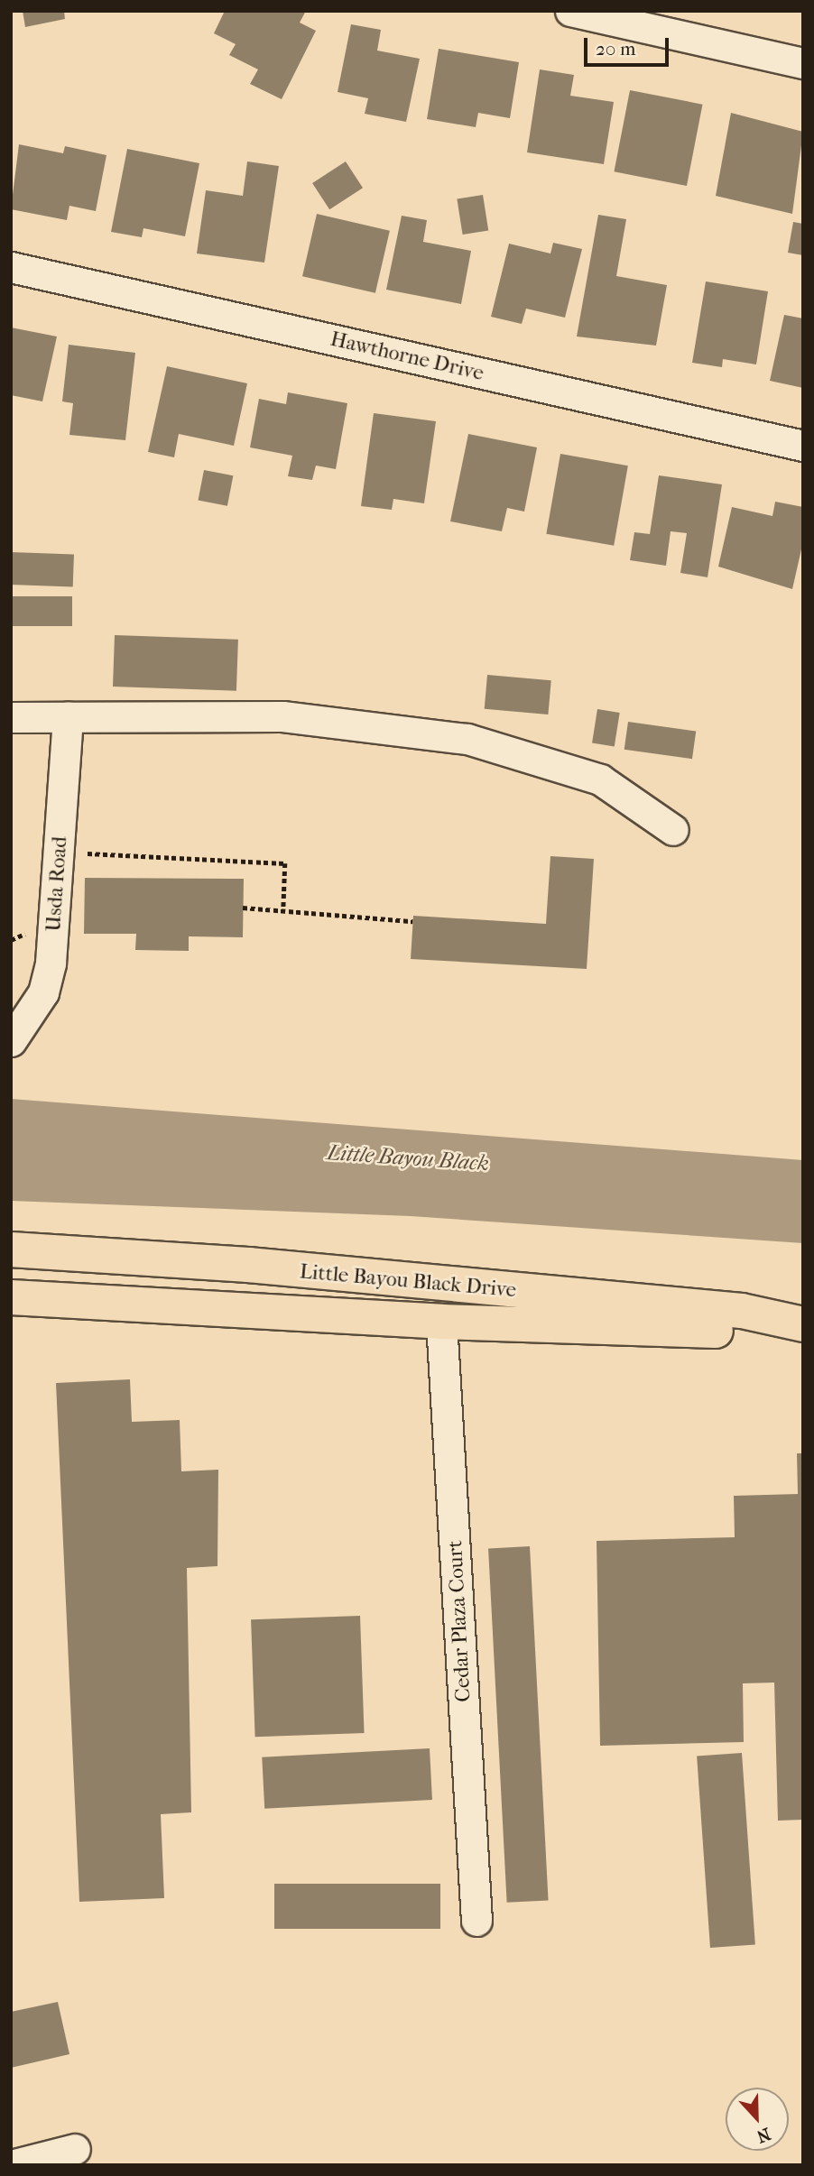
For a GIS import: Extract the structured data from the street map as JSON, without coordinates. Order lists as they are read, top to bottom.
{
  "streets": {
    "main road": ["Little Bayou Black Drive"],
    "street": ["Hawthorne Drive", "Usda Road", "Cedar Plaza Court"]
  },
  "crossings": [
    ["Little Bayou Black Drive", "Cedar Plaza Court"]
  ],
  "water": ["Little Bayou Black"],
  "scale_bar": "20 m",
  "north": "bottom"
}
